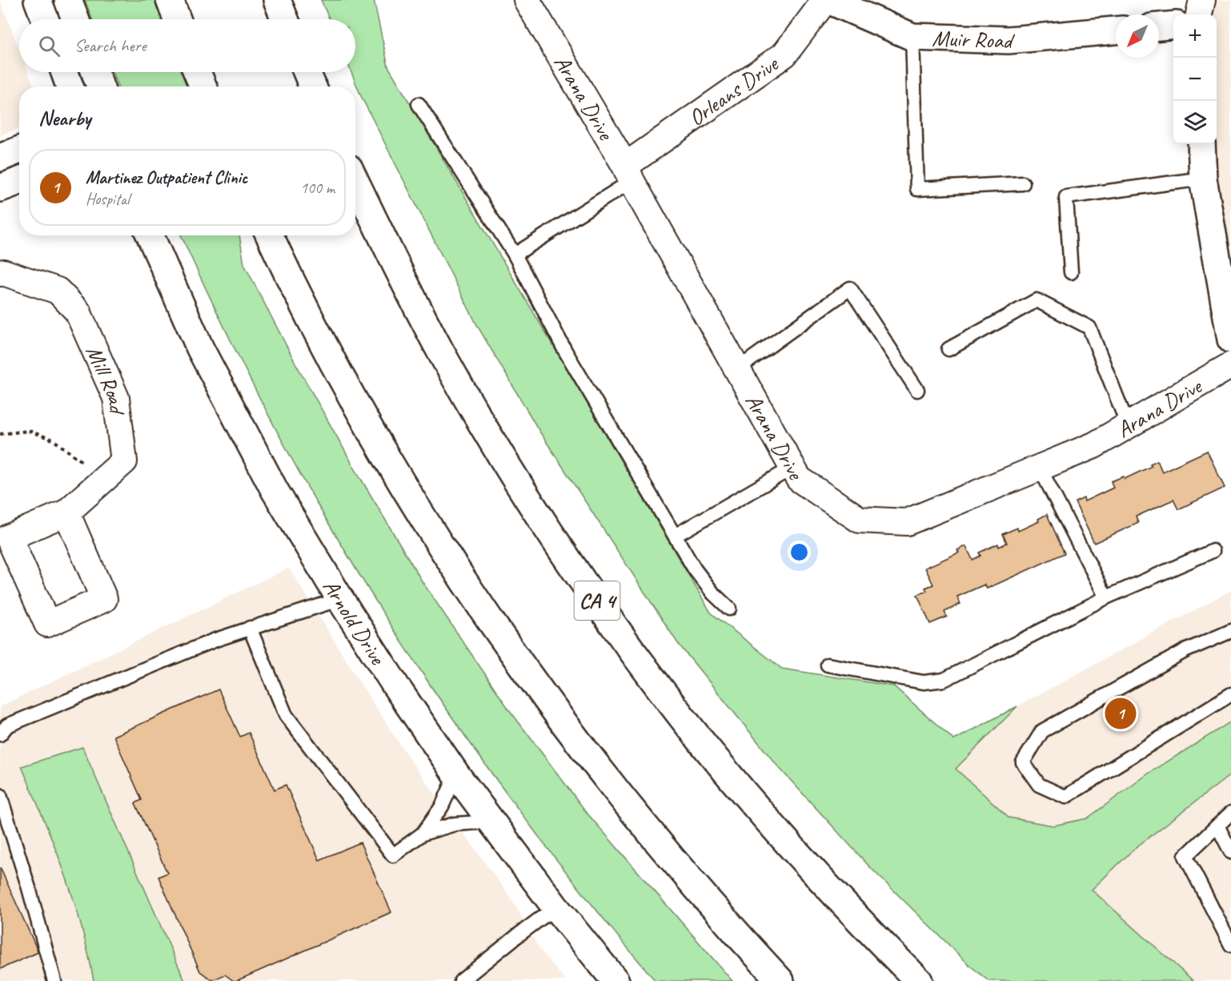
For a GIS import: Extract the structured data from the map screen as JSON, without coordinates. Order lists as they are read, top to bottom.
{
  "streets": {
    "main road": ["Muir Road", "CA 4", "Arnold Drive"],
    "street": ["Orleans Drive", "Arana Drive", "Mill Road"]
  },
  "crossings": [
    ["Muir Road", "Orleans Drive"],
    ["Orleans Drive", "Arana Drive"]
  ],
  "north": "bottom left",
  "page": {
    "map_buttons": ["+", "−"],
    "search": "Search here",
    "heading": "Nearby",
    "list": [
      {
        "mark": "1",
        "name": "Martinez Outpatient Clinic",
        "note": "Hospital",
        "value": "100 m"
      }
    ],
    "pins": "1"
  }
}
